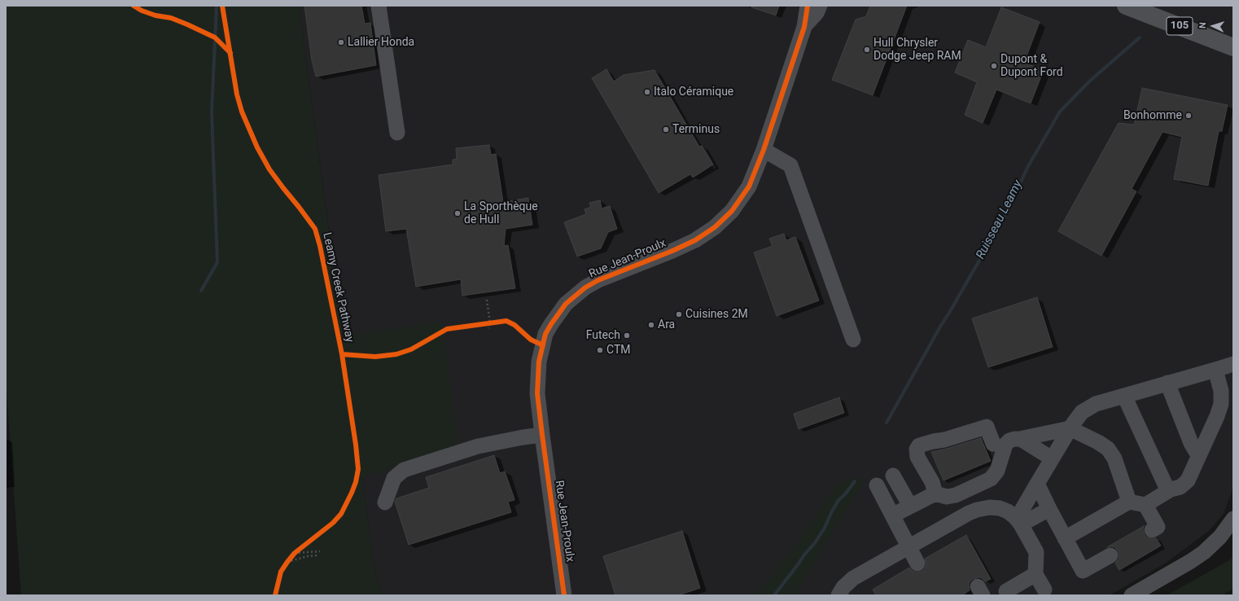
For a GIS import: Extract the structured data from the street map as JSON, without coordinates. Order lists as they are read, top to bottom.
{
  "streets": {
    "main road": ["105"],
    "street": ["Rue Jean-Proulx"],
    "cycle path": ["Leamy Creek Pathway"]
  },
  "water": ["Ruisseau Leamy"],
  "places": [
    "Lallier Honda",
    "Hull Chrysler Dodge Jeep RAM",
    "Dupont & Dupont Ford",
    "Italo Céramique",
    "Bonhomme",
    "Terminus",
    "La Sporthèque de Hull",
    "Cuisines 2M",
    "Ara",
    "Futech",
    "CTM"
  ],
  "north": "left"
}
